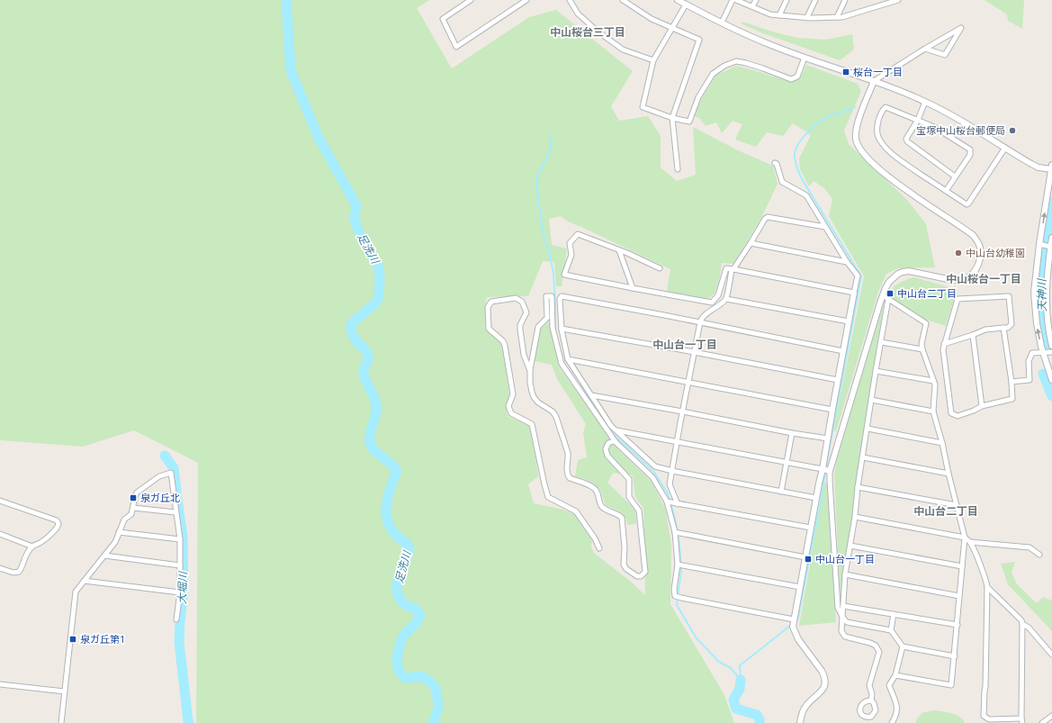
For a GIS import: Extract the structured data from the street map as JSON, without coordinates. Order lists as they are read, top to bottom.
{
  "districts": [
    "中山桜台三丁目",
    "中山桜台一丁目",
    "中山台一丁目",
    "中山台二丁目"
  ],
  "water": ["足洗川", "天神川", "大堀川"],
  "places": {
    "transit": [
      "桜台一丁目",
      "中山台二丁目",
      "泉ガ丘北",
      "中山台一丁目",
      "泉ガ丘第1"
    ],
    "other": ["宝塚中山桜台郵便局", "中山台幼稚園"]
  }
}
